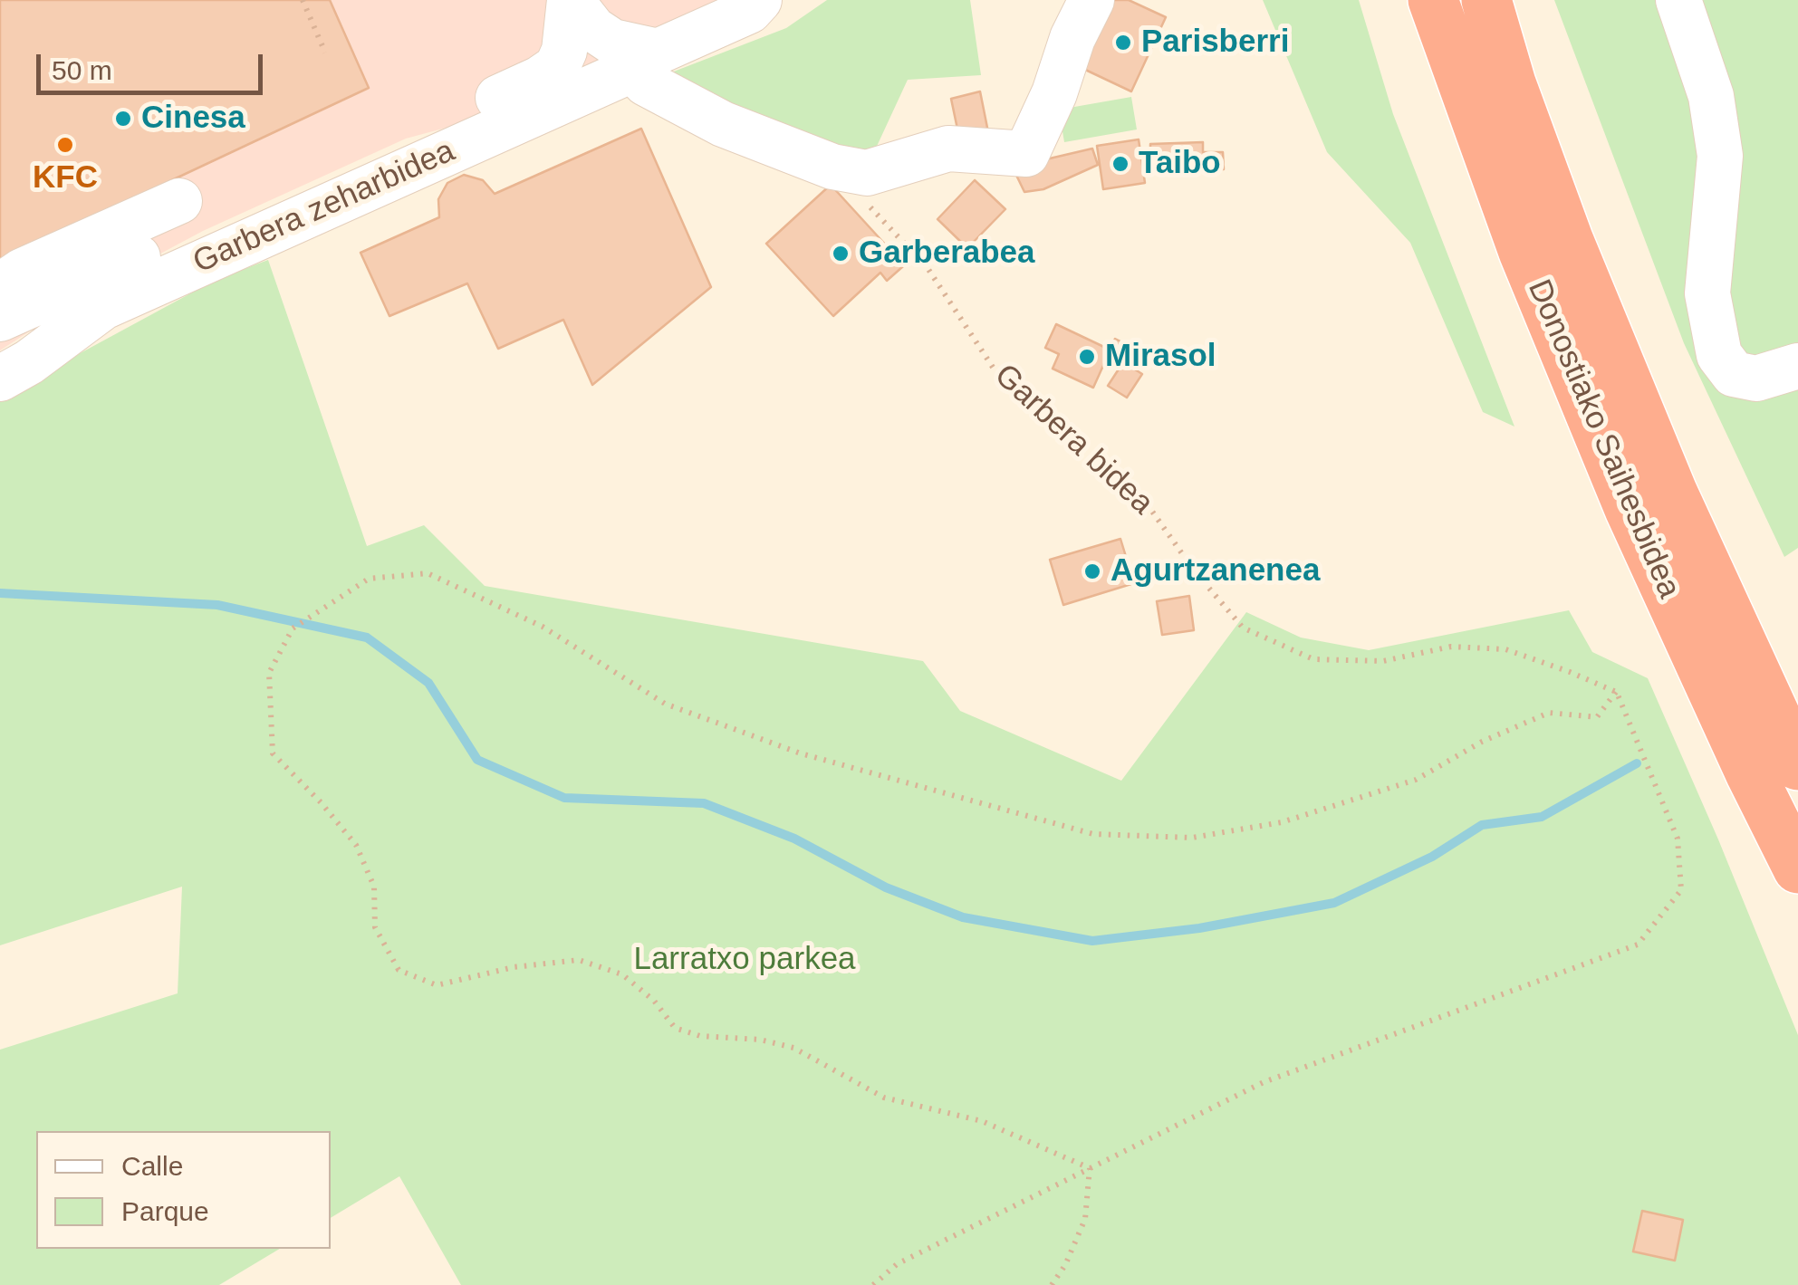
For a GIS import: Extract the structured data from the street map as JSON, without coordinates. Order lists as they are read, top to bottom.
{
  "streets": {
    "highway": ["Donostiako Saihesbidea"],
    "street": ["Garbera zeharbidea"],
    "path": ["Garbera bidea"]
  },
  "parks": ["Larratxo parkea"],
  "places": [
    "Parisberri",
    "Cinesa",
    "KFC",
    "Taibo",
    "Garberabea",
    "Mirasol",
    "Agurtzanenea"
  ],
  "legend": ["Calle", "Parque"],
  "scale_bar": "50 m"
}
